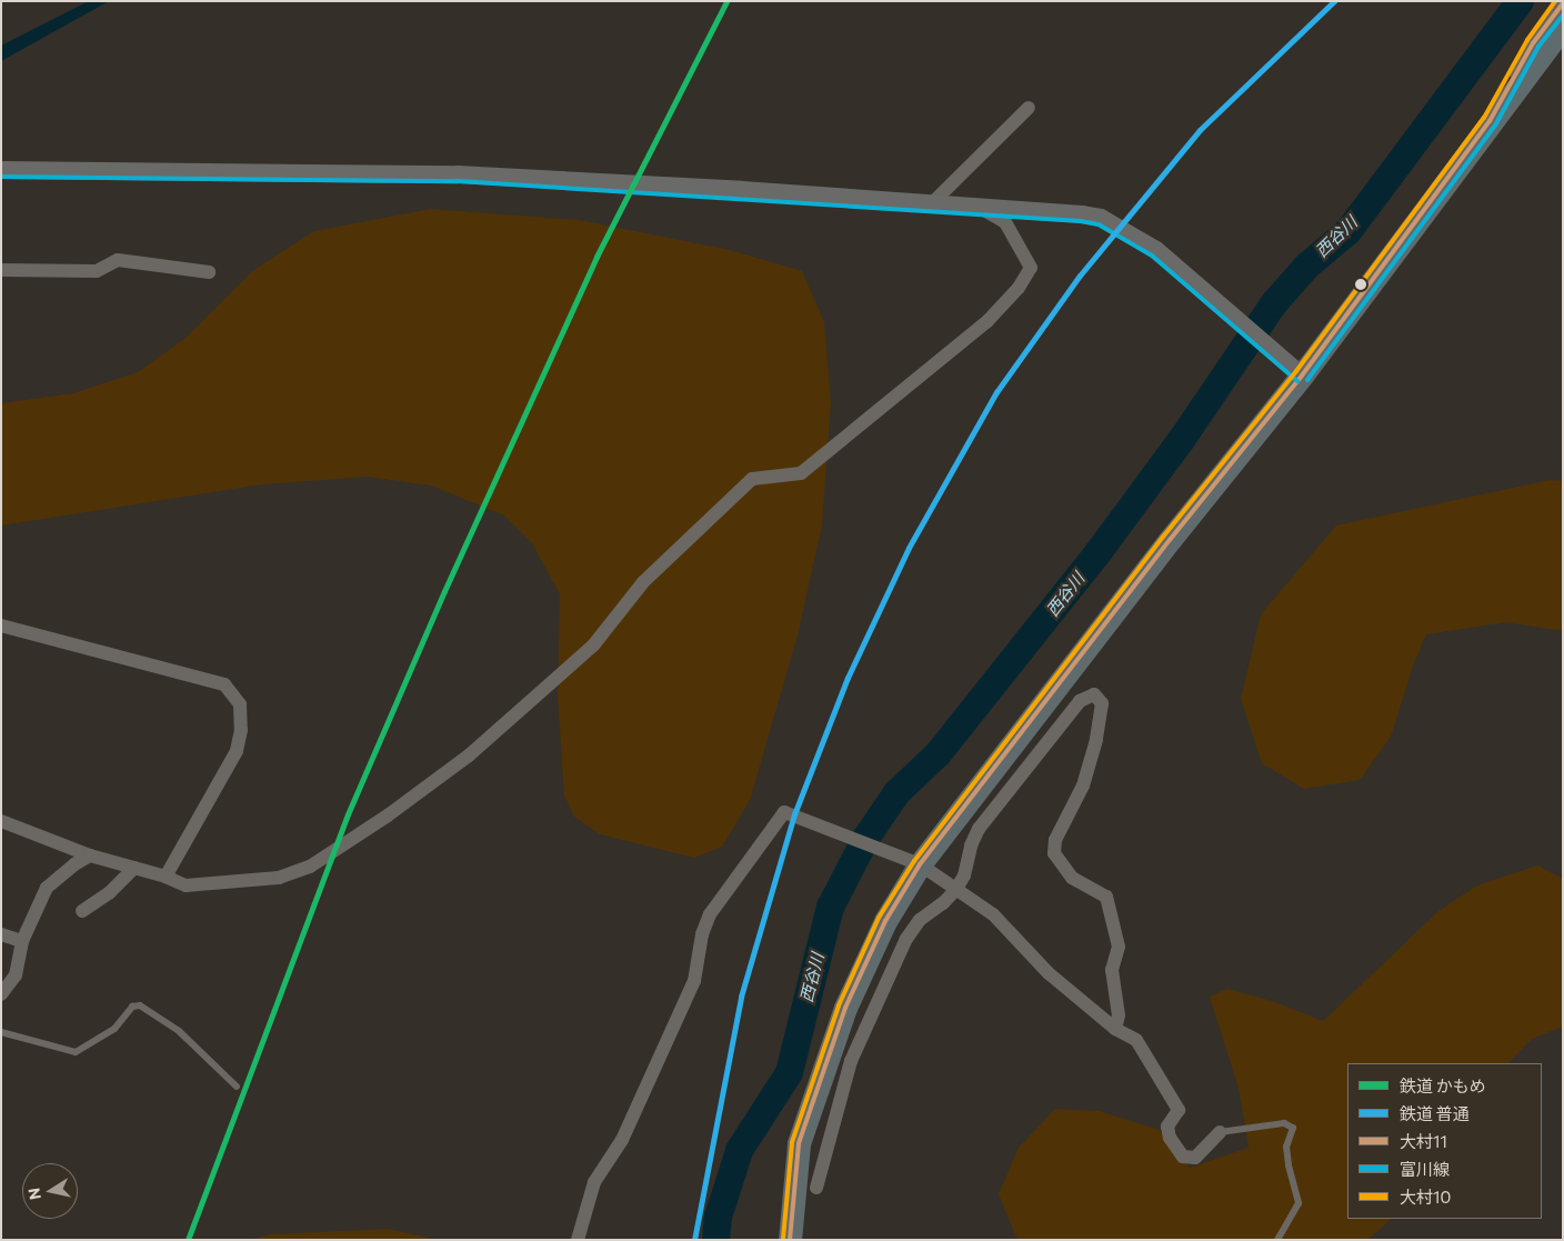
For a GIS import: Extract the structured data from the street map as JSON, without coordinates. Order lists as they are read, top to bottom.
{
  "water": ["西谷川"],
  "lines": [
    "rail line かもめ",
    "rail line 普通",
    "transit line 大村10",
    "transit line 大村11",
    "transit line 富川線"
  ],
  "legend": [
    "鉄道 かもめ",
    "鉄道 普通",
    "大村11",
    "富川線",
    "大村10"
  ],
  "north": "left"
}
